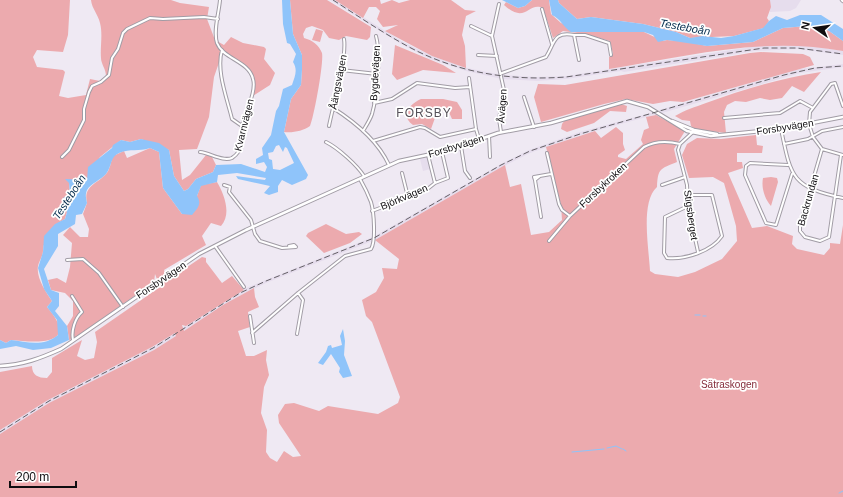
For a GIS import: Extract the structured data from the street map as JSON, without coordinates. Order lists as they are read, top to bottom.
{
  "streets": {
    "street": [
      "Bygdevägen",
      "Åängsvägen",
      "Åvägen",
      "Kvarnvägen",
      "Forsbyvägen",
      "Forsbykroken",
      "Björkvägen",
      "Backrundan",
      "Stigsberget"
    ]
  },
  "crossings": [
    ["Åvägen", "Forsbyvägen"],
    ["Forsbyvägen", "Björkvägen"],
    ["Forsbykroken", "Stigsberget"]
  ],
  "districts": ["FORSBY"],
  "water": ["Testeboån"],
  "parks": ["Sätraskogen"],
  "scale_bar": "200 m",
  "north": "left"
}
